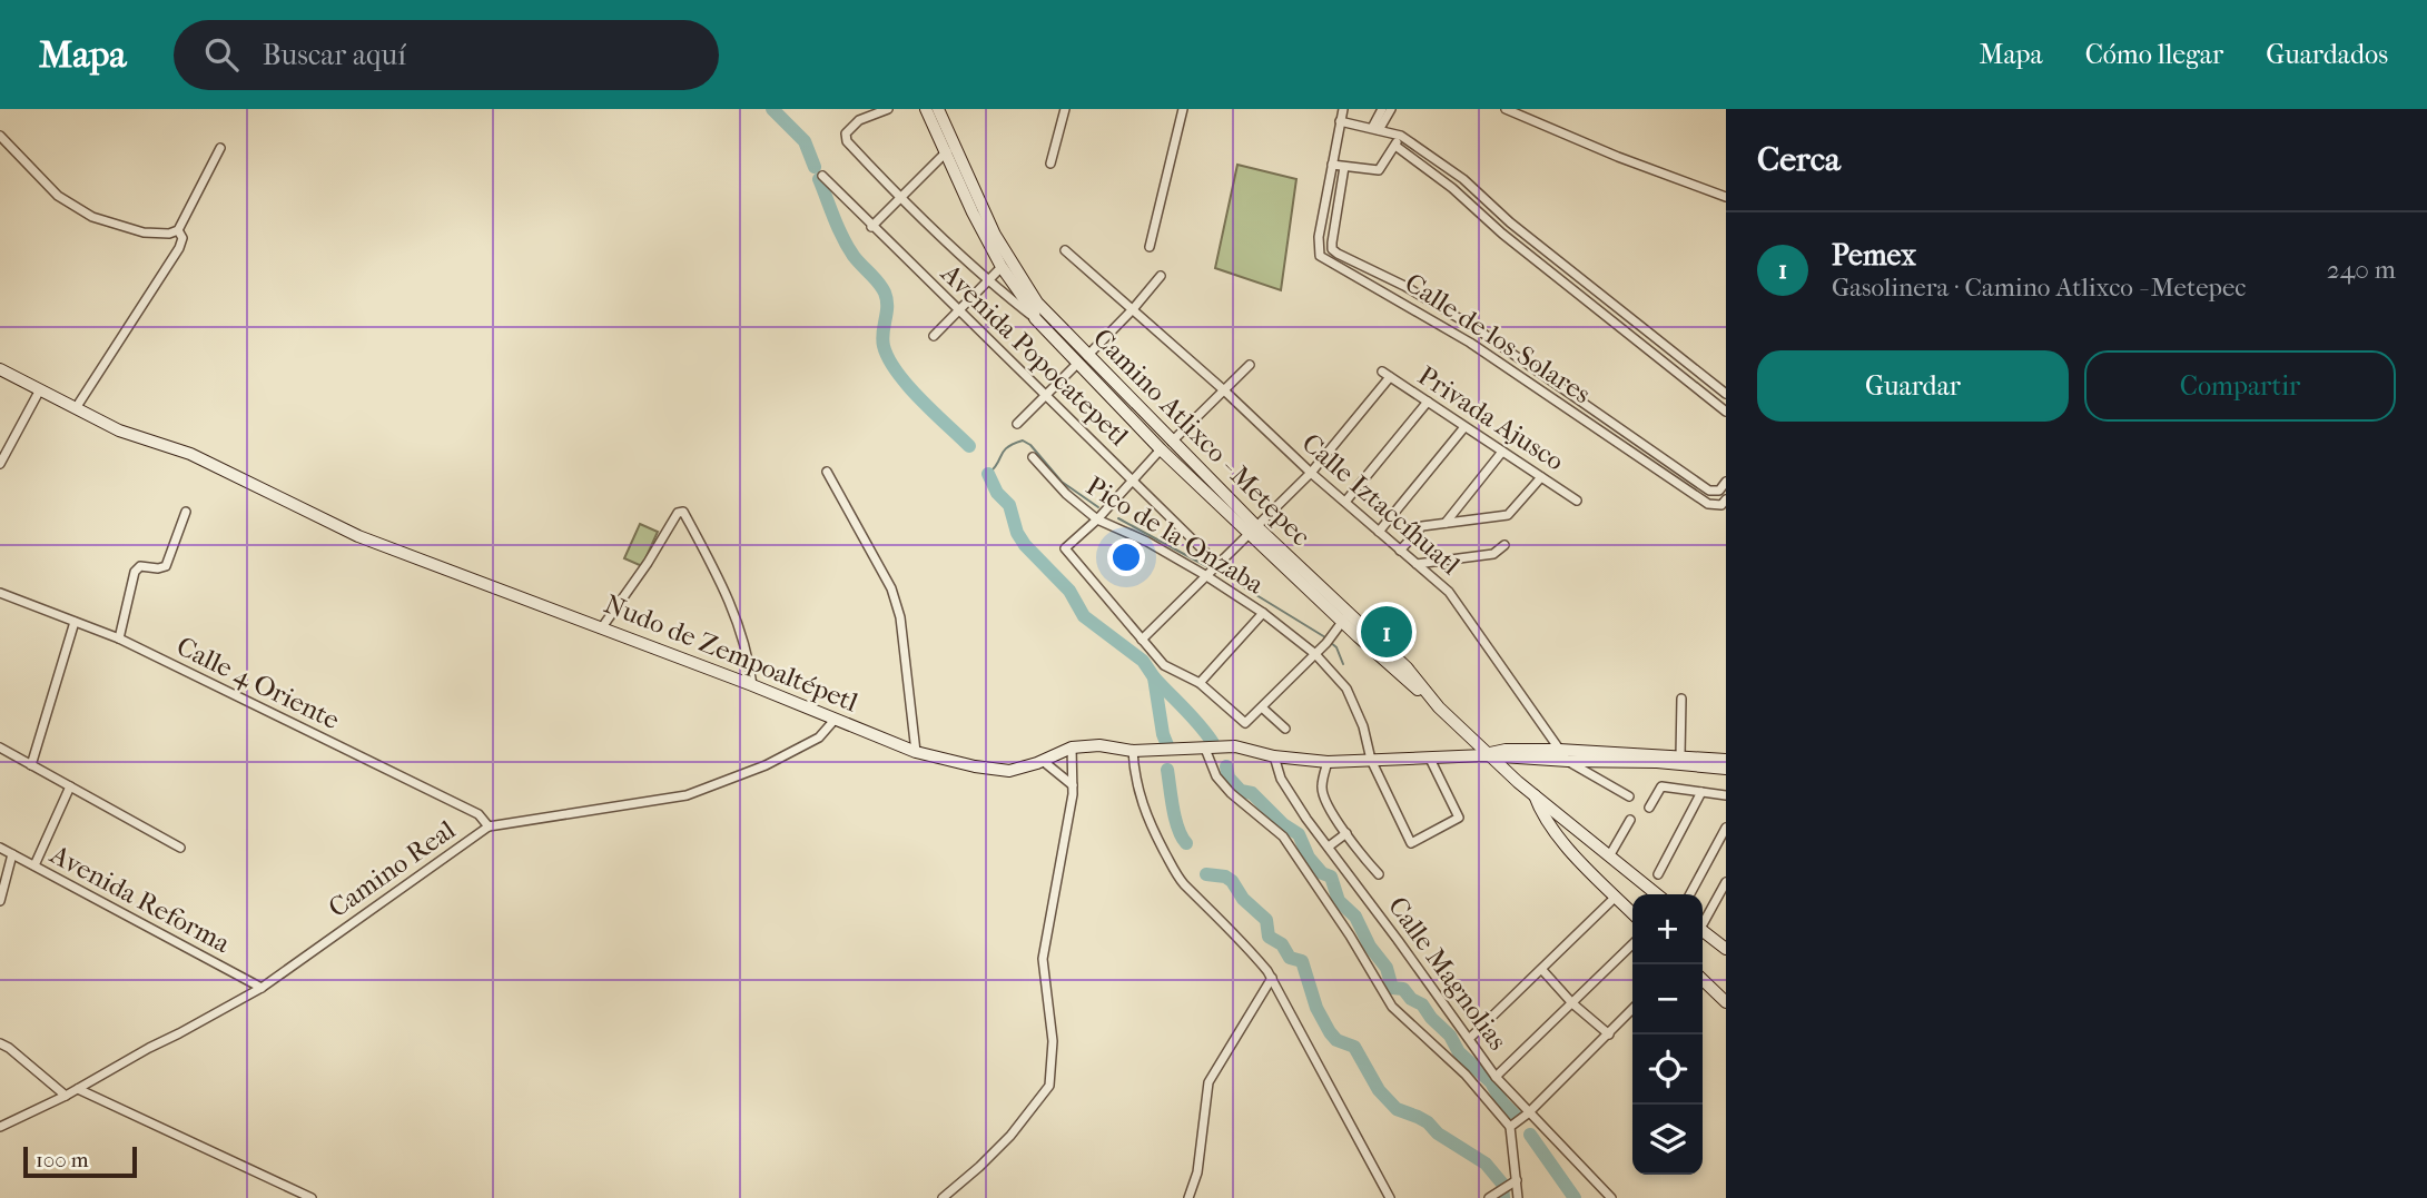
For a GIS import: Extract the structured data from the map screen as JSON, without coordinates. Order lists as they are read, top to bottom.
{
  "streets": {
    "street": [
      "Calle de los Solares",
      "Avenida Popocatepetl",
      "Privada Ajusco",
      "Camino Atlixco - Metepec",
      "Calle Iztaccíhuatl",
      "Pico de la Onzaba",
      "Nudo de Zempoaltépetl",
      "Calle 4 Oriente",
      "Camino Real",
      "Avenida Reforma",
      "Calle Magnolias"
    ]
  },
  "crossings": [
    ["Pico de la Onzaba", "Nudo de Zempoaltépetl"],
    ["Nudo de Zempoaltépetl", "Camino Real"],
    ["Nudo de Zempoaltépetl", "Calle Magnolias"],
    ["Calle 4 Oriente", "Camino Real"],
    ["Camino Real", "Avenida Reforma"]
  ],
  "scale_bar": "100 m",
  "page": {
    "header": "Mapa",
    "search": "Buscar aquí",
    "nav": ["Mapa", "Cómo llegar", "Guardados"],
    "heading": "Cerca",
    "list": [
      {
        "mark": "1",
        "name": "Pemex",
        "note": "Gasolinera · Camino Atlixco - Metepec",
        "value": "240 m"
      }
    ],
    "buttons": ["Guardar", "Compartir"],
    "pins": "1",
    "map_buttons": ["+", "−"],
    "scale": "100 m"
  }
}
